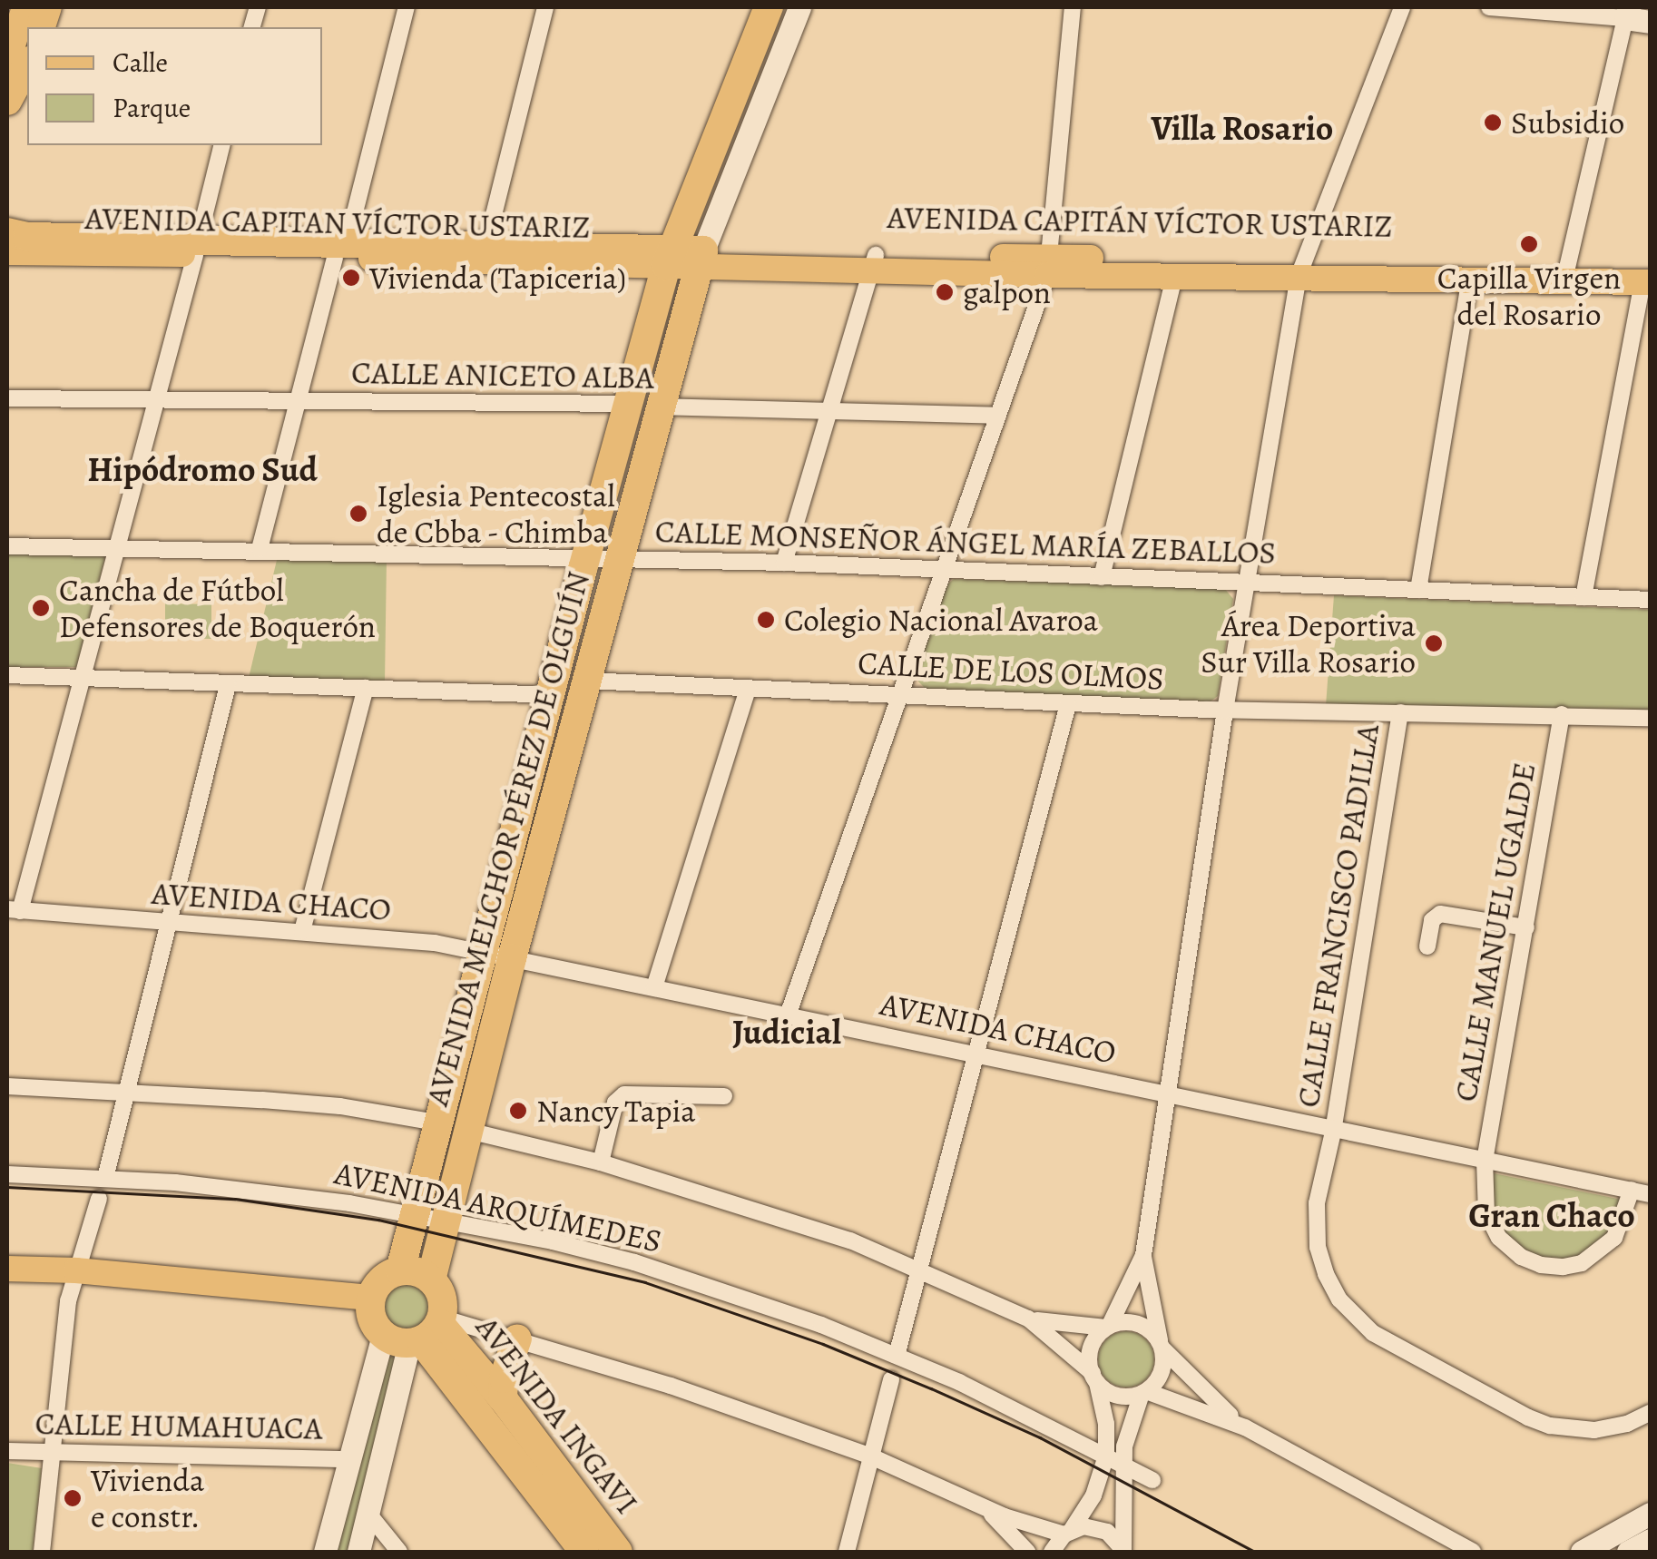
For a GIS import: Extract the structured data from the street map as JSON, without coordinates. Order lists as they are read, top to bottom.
{
  "streets": {
    "highway": [
      "AVENIDA CAPITÁN VÍCTOR USTARIZ",
      "AVENIDA CAPITAN VÍCTOR USTARIZ",
      "AVENIDA MELCHOR PÉREZ DE OLGUÍN",
      "AVENIDA INGAVI"
    ],
    "street": [
      "CALLE ANICETO ALBA",
      "CALLE MONSEÑOR ÁNGEL MARÍA ZEBALLOS",
      "CALLE DE LOS OLMOS",
      "AVENIDA CHACO",
      "CALLE FRANCISCO PADILLA",
      "CALLE MANUEL UGALDE",
      "AVENIDA ARQUÍMEDES",
      "CALLE HUMAHUACA"
    ]
  },
  "crossings": [
    ["AVENIDA CAPITÁN VÍCTOR USTARIZ", "AVENIDA CAPITAN VÍCTOR USTARIZ"],
    ["AVENIDA CAPITÁN VÍCTOR USTARIZ", "AVENIDA MELCHOR PÉREZ DE OLGUÍN"],
    ["AVENIDA CAPITAN VÍCTOR USTARIZ", "AVENIDA MELCHOR PÉREZ DE OLGUÍN"],
    ["CALLE ANICETO ALBA", "AVENIDA MELCHOR PÉREZ DE OLGUÍN"],
    ["CALLE MONSEÑOR ÁNGEL MARÍA ZEBALLOS", "AVENIDA MELCHOR PÉREZ DE OLGUÍN"],
    ["CALLE DE LOS OLMOS", "AVENIDA MELCHOR PÉREZ DE OLGUÍN"],
    ["CALLE DE LOS OLMOS", "CALLE FRANCISCO PADILLA"],
    ["CALLE DE LOS OLMOS", "CALLE MANUEL UGALDE"],
    ["AVENIDA MELCHOR PÉREZ DE OLGUÍN", "AVENIDA CHACO"],
    ["AVENIDA MELCHOR PÉREZ DE OLGUÍN", "AVENIDA ARQUÍMEDES"],
    ["AVENIDA CHACO", "CALLE FRANCISCO PADILLA"],
    ["AVENIDA CHACO", "CALLE MANUEL UGALDE"]
  ],
  "districts": [
    "Villa Rosario",
    "Hipódromo Sud",
    "Judicial",
    "Gran Chaco"
  ],
  "places": [
    "Subsidio",
    "Capilla Virgen del Rosario",
    "Vivienda (Tapiceria)",
    "galpon",
    "Iglesia Pentecostal de Cbba - Chimba",
    "Cancha de Fútbol Defensores de Boquerón",
    "Colegio Nacional Avaroa",
    "Área Deportiva Sur Villa Rosario",
    "Nancy Tapia",
    "Vivienda e constr."
  ],
  "legend": ["Calle", "Parque"]
}
